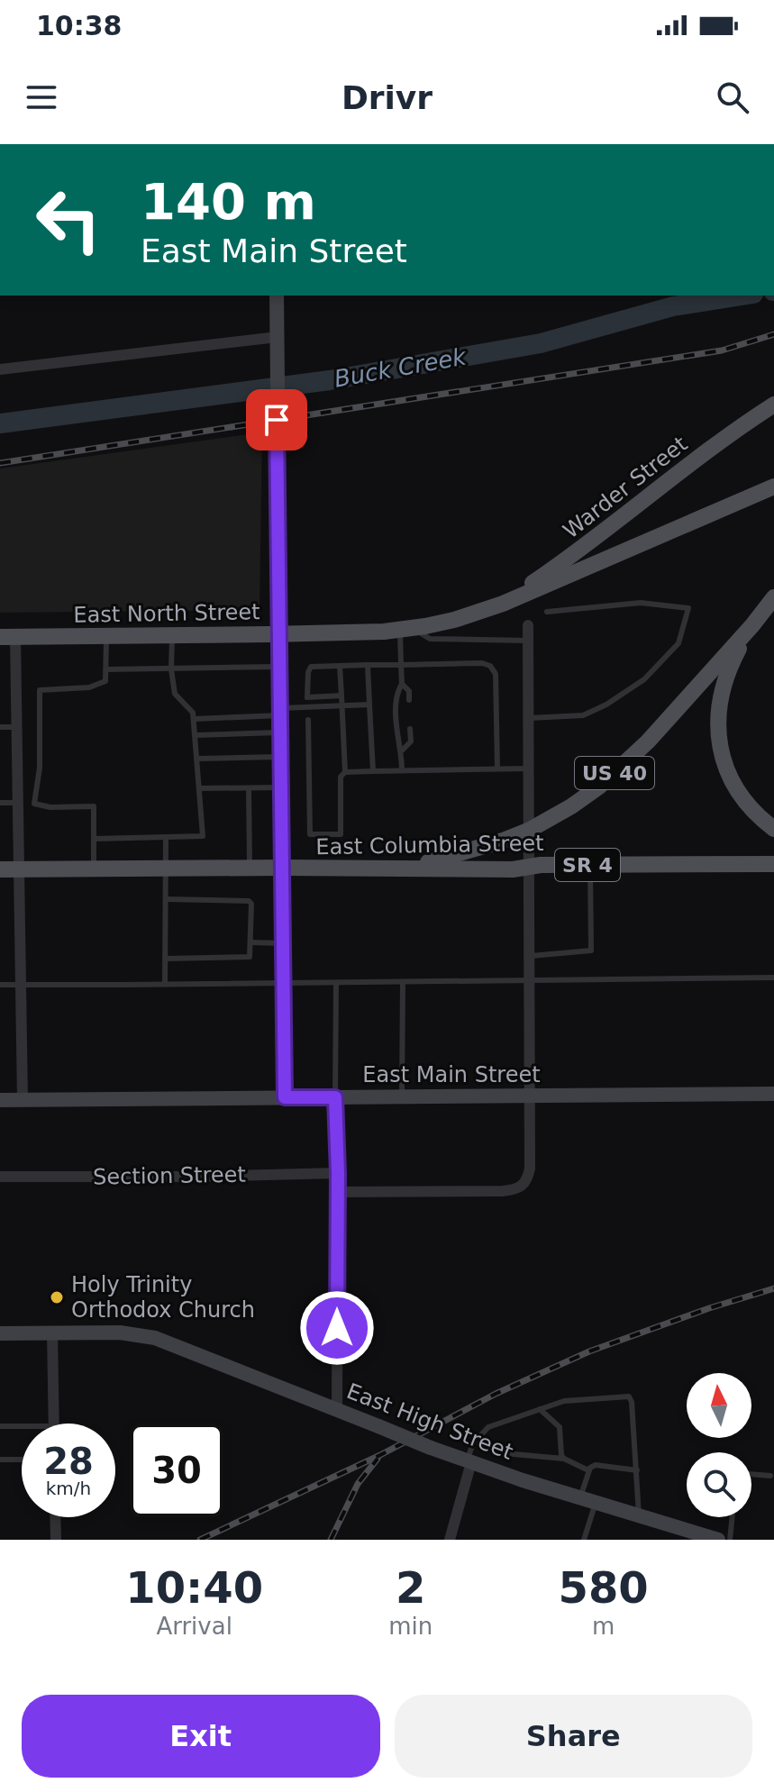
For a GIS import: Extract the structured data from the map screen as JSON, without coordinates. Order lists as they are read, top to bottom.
{
  "streets": {
    "main road": [
      "Warder Street",
      "East North Street",
      "US 40",
      "East Columbia Street",
      "SR 4"
    ],
    "street": ["East Main Street", "Section Street", "East High Street"]
  },
  "crossings": [
    ["Warder Street", "East North Street"],
    ["US 40", "East Columbia Street"]
  ],
  "water": ["Buck Creek"],
  "places": ["Holy Trinity Orthodox Church"],
  "north": "top",
  "page": {
    "status": "10:38",
    "header": "Drivr",
    "turn": ["140 m", "East Main Street"],
    "speed": "28 km/h",
    "limit": "30",
    "eta": [
      "10:40",
      "Arrival",
      "2",
      "min",
      "580",
      "m"
    ],
    "buttons": ["Exit", "Share"]
  }
}
